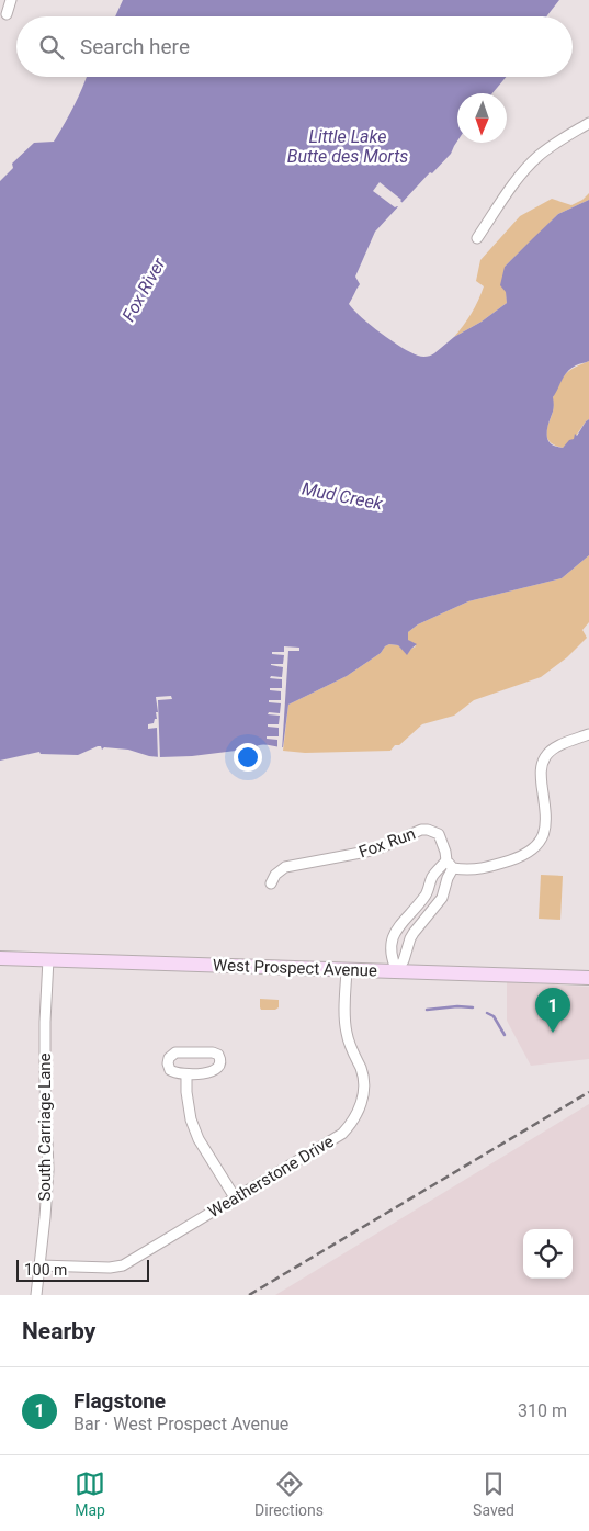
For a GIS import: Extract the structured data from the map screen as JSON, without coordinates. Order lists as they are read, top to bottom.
{
  "streets": {
    "main road": ["West Prospect Avenue"],
    "street": ["Fox Run", "South Carriage Lane", "Weatherstone Drive"]
  },
  "crossings": [
    ["West Prospect Avenue", "South Carriage Lane"],
    ["West Prospect Avenue", "Weatherstone Drive"],
    ["South Carriage Lane", "Weatherstone Drive"]
  ],
  "water": ["Little Lake Butte des Morts", "Fox River", "Mud Creek"],
  "scale_bar": "100 m",
  "north": "bottom",
  "page": {
    "search": "Search here",
    "pins": "1",
    "scale": "100 m",
    "heading": "Nearby",
    "list": [
      {
        "mark": "1",
        "name": "Flagstone",
        "note": "Bar · West Prospect Avenue",
        "value": "310 m"
      }
    ],
    "nav": ["Map", "Directions", "Saved"]
  }
}
